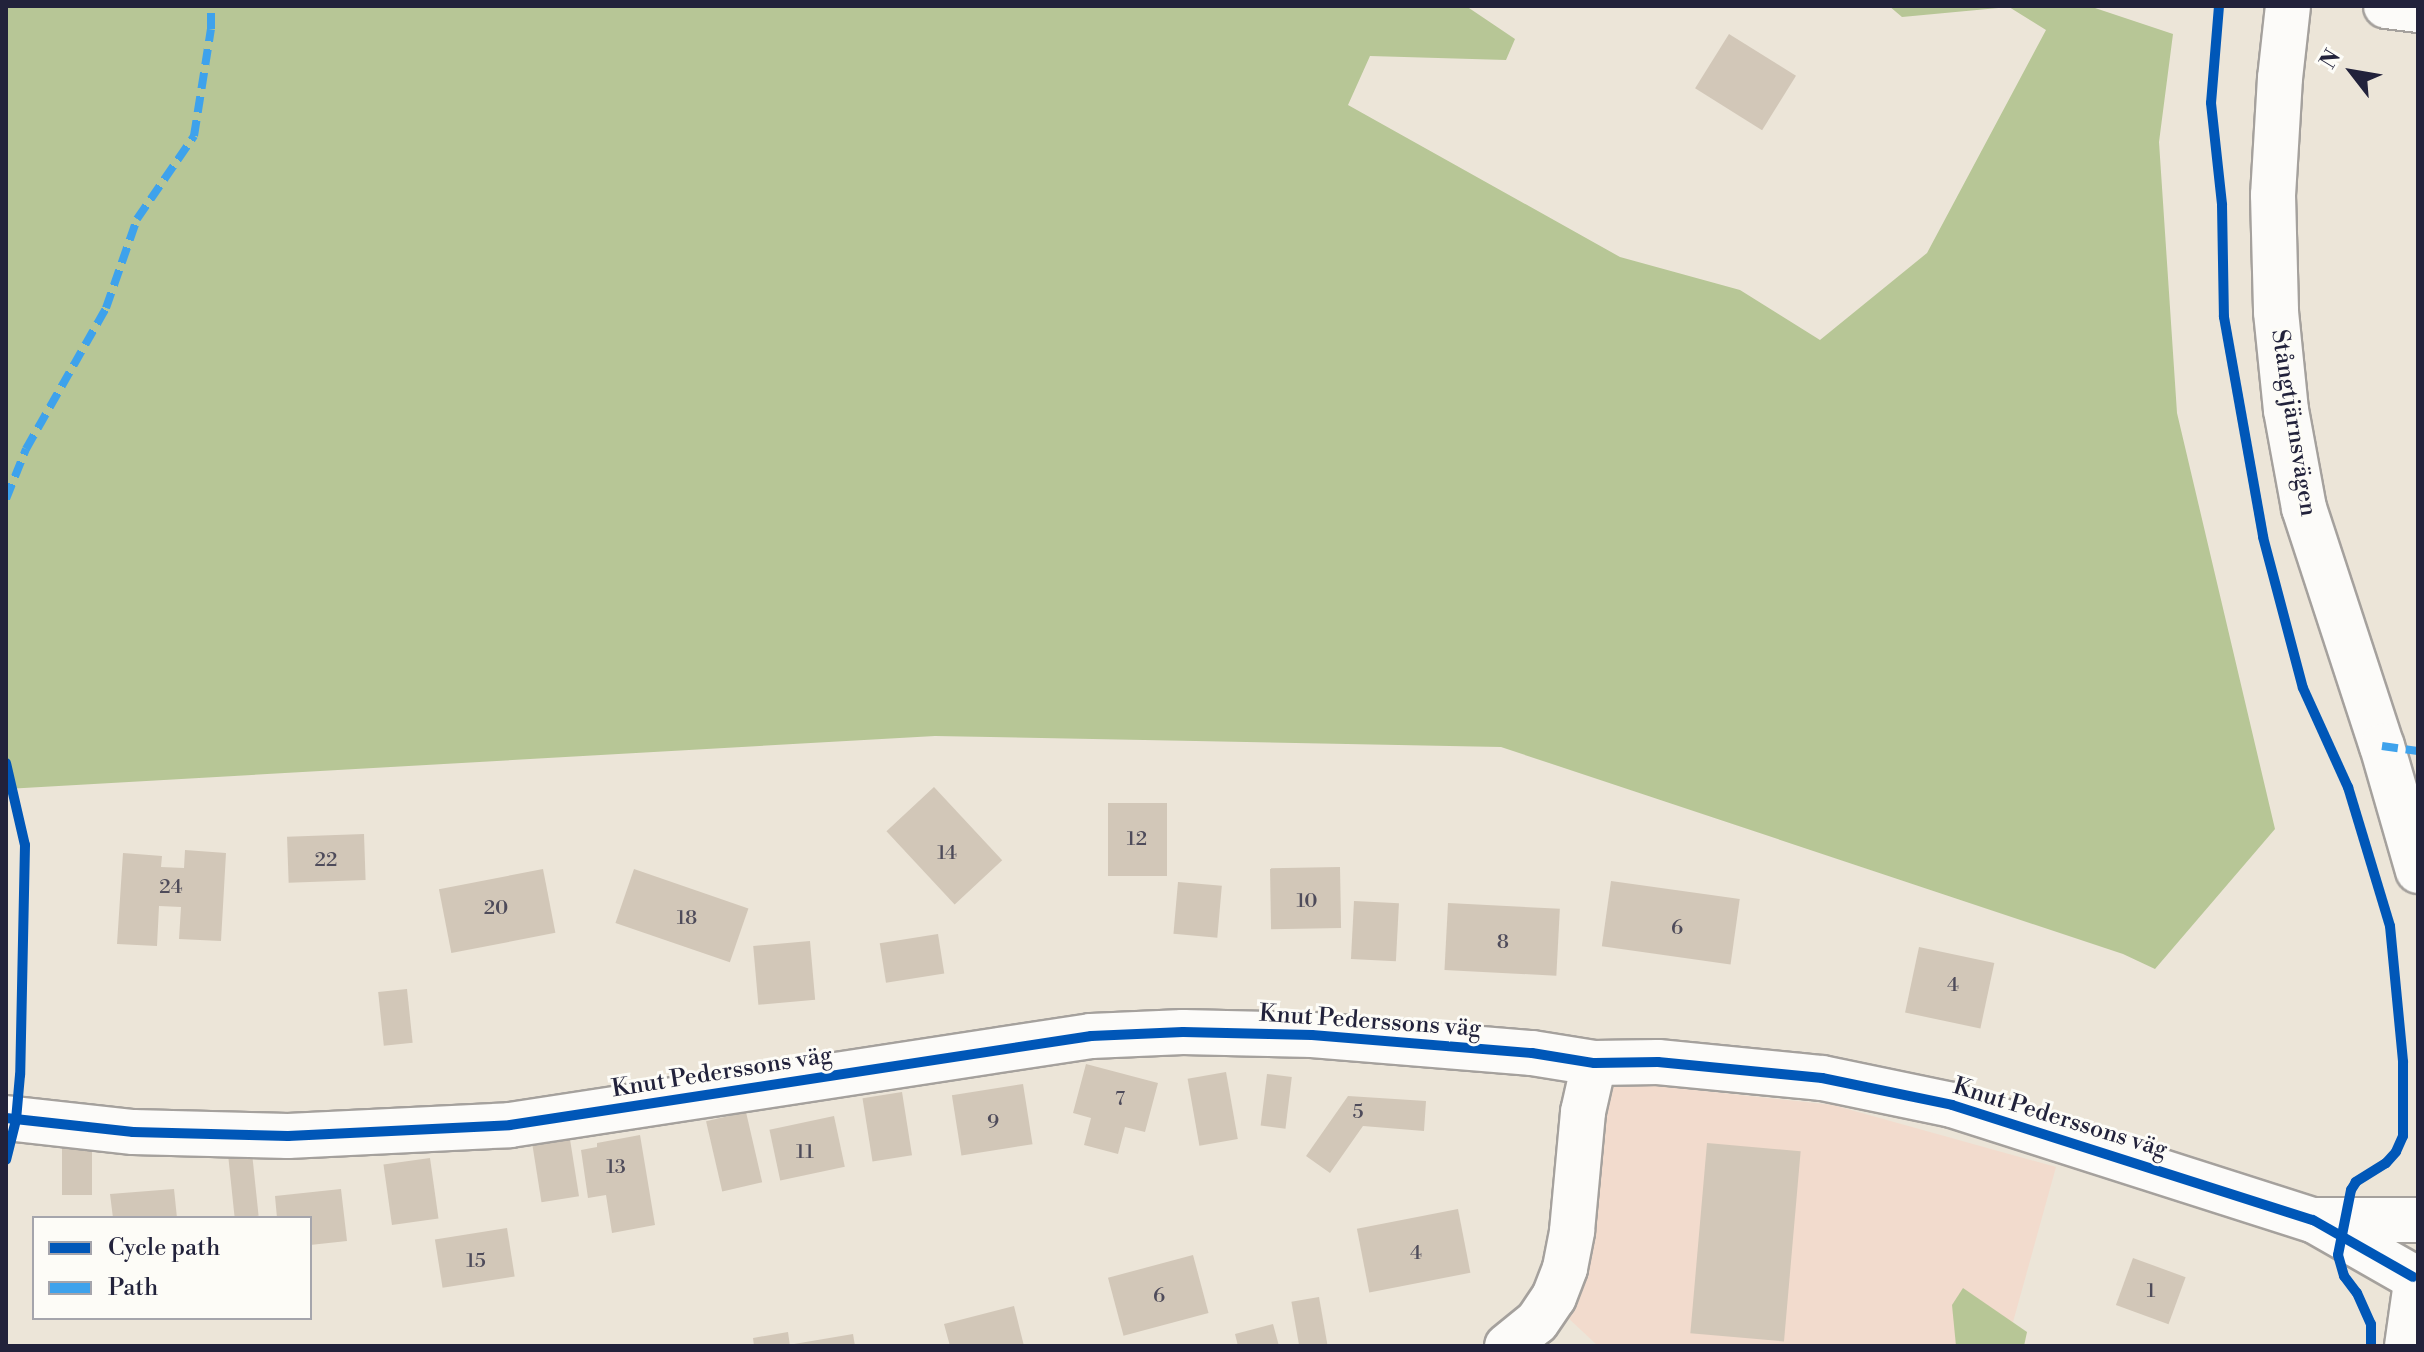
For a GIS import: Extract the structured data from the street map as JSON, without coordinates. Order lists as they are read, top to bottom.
{
  "streets": {
    "street": ["Stångtjärnsvägen", "Knut Pederssons väg"]
  },
  "house_numbers": [
    "12",
    "14",
    "22",
    "24",
    "10",
    "20",
    "18",
    "6",
    "8",
    "4",
    "7",
    "5",
    "9",
    "11",
    "13",
    "4",
    "15",
    "1",
    "6"
  ],
  "legend": ["Cycle path", "Path"],
  "north": "top left"
}
